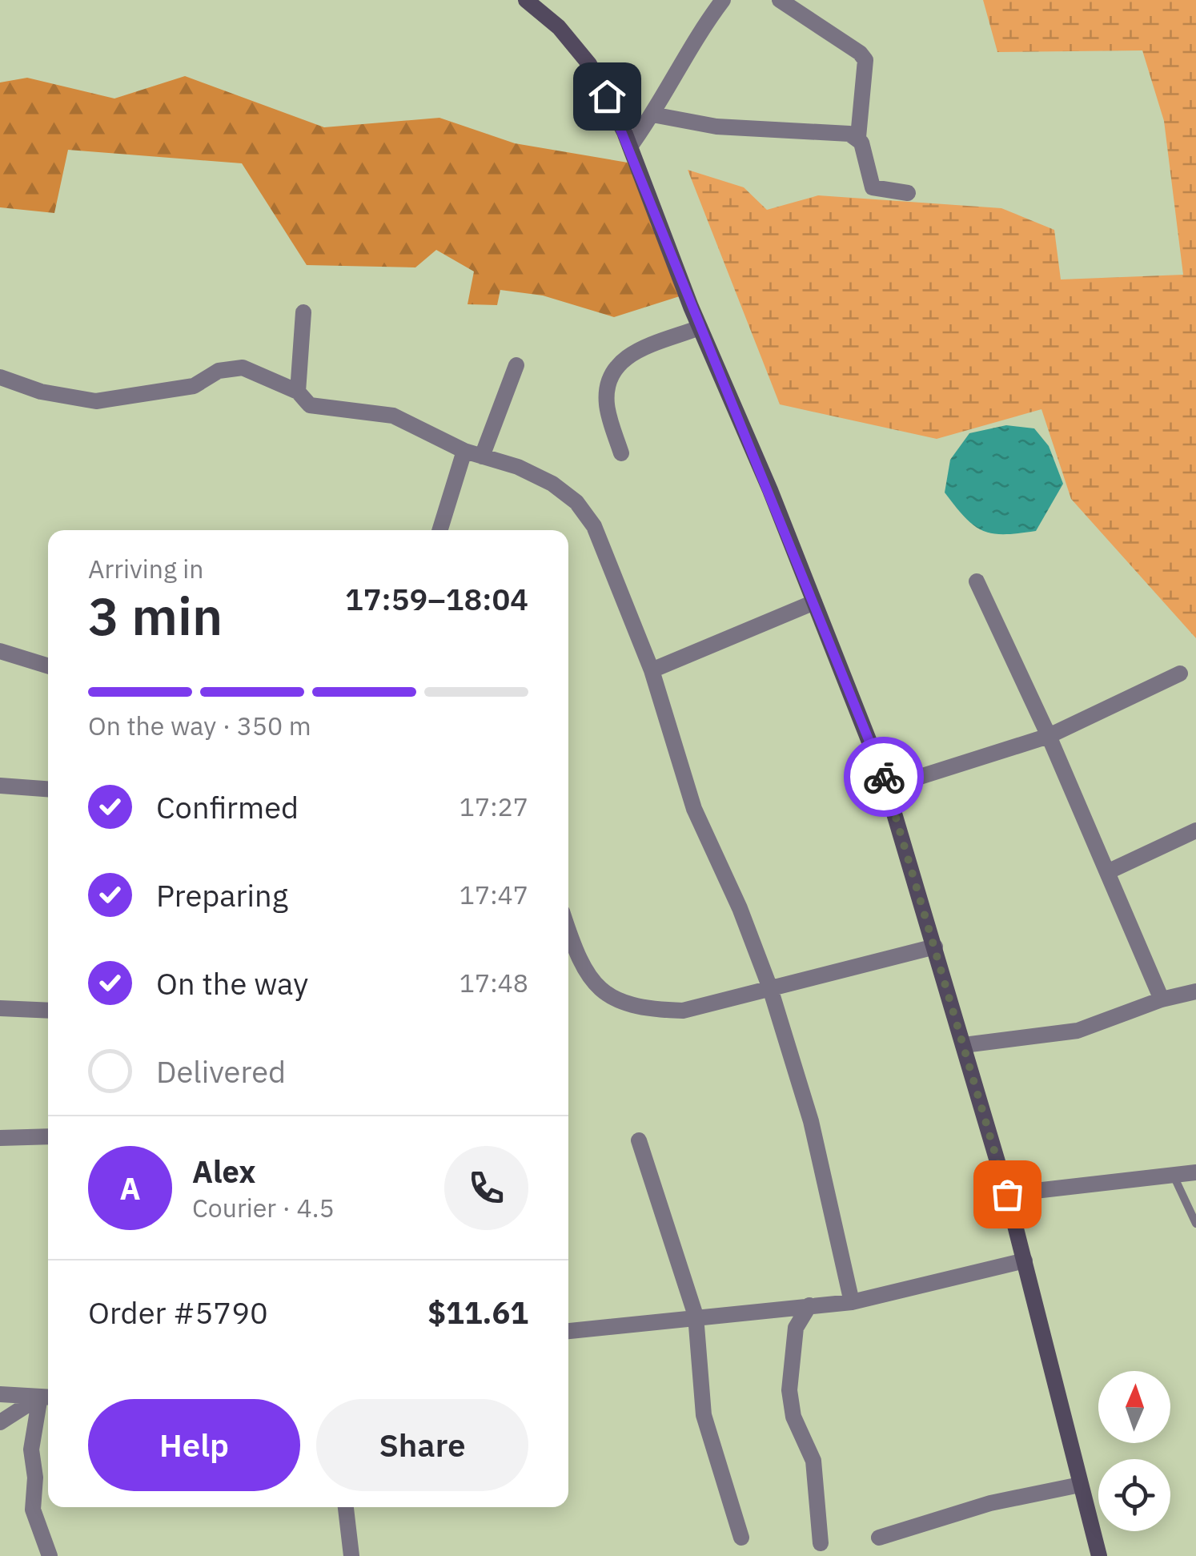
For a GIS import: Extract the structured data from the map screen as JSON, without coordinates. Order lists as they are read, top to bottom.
{
  "north": "top",
  "page": {
    "heading": ["3 min", "Arriving in", "17:59–18:04"],
    "panel": [
      "Alex",
      "Courier · 4.5",
      "Order #5790",
      "$11.61"
    ],
    "bar": "On the way · 350 m",
    "list": [
      ["Confirmed", "17:27"],
      ["Preparing", "17:47"],
      ["On the way", "17:48"],
      "Delivered"
    ],
    "round": "A",
    "buttons": ["Help", "Share"]
  }
}
